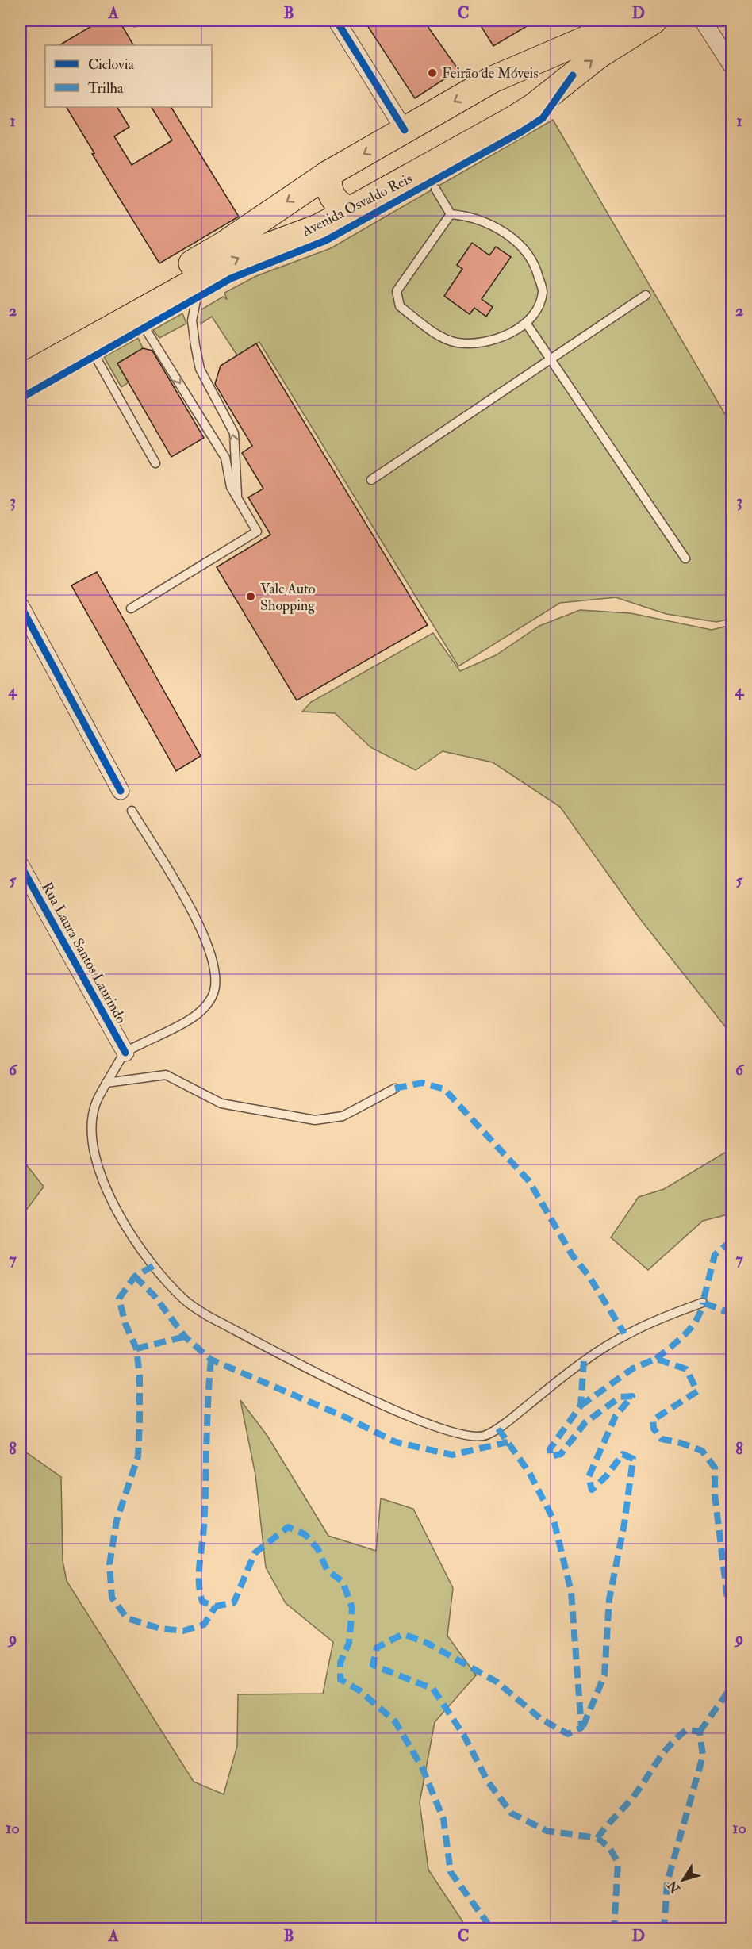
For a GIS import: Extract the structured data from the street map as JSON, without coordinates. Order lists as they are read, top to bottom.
{
  "streets": {
    "main road": ["Avenida Osvaldo Reis"],
    "street": ["Rua Laura Santos Laurindo"]
  },
  "places": ["Feirão de Móveis", "Vale Auto Shopping"],
  "legend": ["Ciclovia", "Trilha"],
  "north": "bottom left",
  "grid": {
    "columns": [
      "A",
      "B",
      "C",
      "D"
    ],
    "rows": [
      "1",
      "2",
      "3",
      "4",
      "5",
      "6",
      "7",
      "8",
      "9",
      "10"
    ]
  }
}
